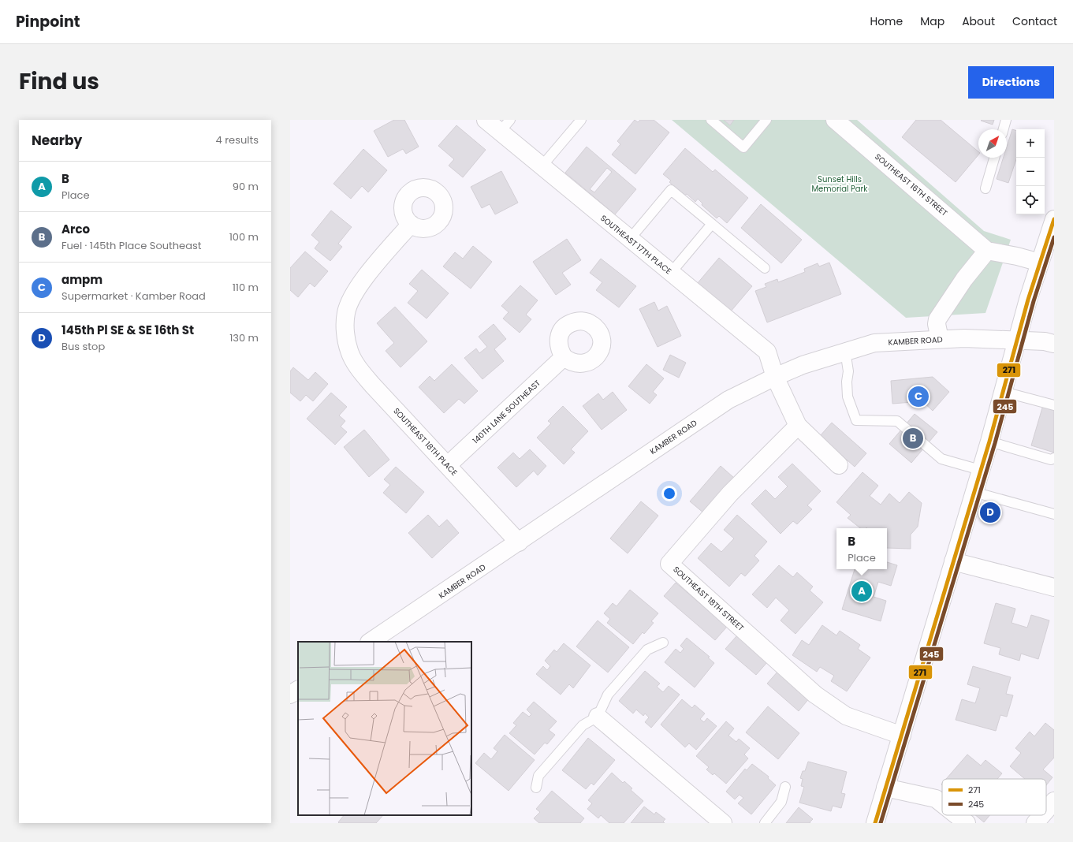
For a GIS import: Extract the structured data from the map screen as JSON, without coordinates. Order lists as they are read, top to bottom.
{
  "streets": {
    "street": [
      "SOUTHEAST 16TH STREET",
      "SOUTHEAST 17TH PLACE",
      "KAMBER ROAD",
      "140TH LANE SOUTHEAST",
      "SOUTHEAST 18TH PLACE",
      "SOUTHEAST 18TH STREET"
    ]
  },
  "crossings": [
    ["SOUTHEAST 17TH PLACE", "KAMBER ROAD"],
    ["SOUTHEAST 17TH PLACE", "SOUTHEAST 18TH STREET"],
    ["KAMBER ROAD", "SOUTHEAST 18TH PLACE"],
    ["140TH LANE SOUTHEAST", "SOUTHEAST 18TH PLACE"]
  ],
  "parks": ["Sunset Hills Memorial Park"],
  "lines": ["transit line 271", "transit line 245"],
  "legend": ["271", "245"],
  "north": "top right",
  "page": {
    "header": "Pinpoint",
    "nav": [
      "Home",
      "Map",
      "About",
      "Contact"
    ],
    "title": "Find us",
    "buttons": "Directions",
    "heading": ["Nearby", "4 results"],
    "map_buttons": ["+", "−"],
    "list": [
      {
        "mark": "A",
        "name": "B",
        "note": "Place",
        "value": "90 m"
      },
      {
        "mark": "B",
        "name": "Arco",
        "note": "Fuel · 145th Place Southeast",
        "value": "100 m"
      },
      {
        "mark": "C",
        "name": "ampm",
        "note": "Supermarket · Kamber Road",
        "value": "110 m"
      },
      {
        "mark": "D",
        "name": "145th Pl SE & SE 16th St",
        "note": "Bus stop",
        "value": "130 m"
      }
    ],
    "pins": [
      "C",
      "B",
      "D",
      "A"
    ],
    "popup": ["B", "Place"]
  }
}
